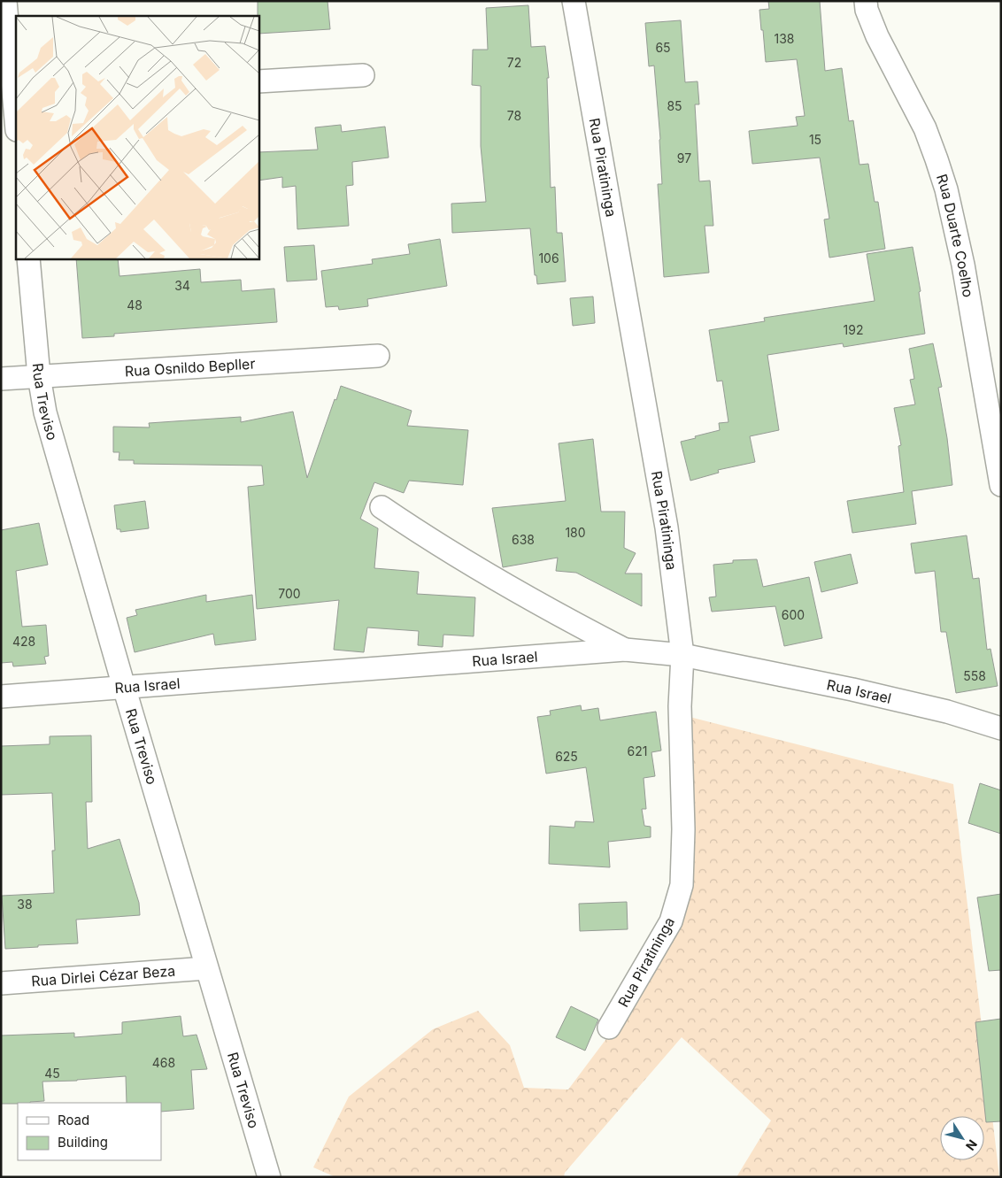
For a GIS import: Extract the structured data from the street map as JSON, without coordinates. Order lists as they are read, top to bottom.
{
  "streets": {
    "street": [
      "Rua Piratininga",
      "Rua Duarte Coelho",
      "Rua Osnildo Bepller",
      "Rua Treviso",
      "Rua Israel",
      "Rua Dirlei Cézar Beza"
    ]
  },
  "crossings": [
    ["Rua Piratininga", "Rua Israel"],
    ["Rua Osnildo Bepller", "Rua Treviso"],
    ["Rua Treviso", "Rua Israel"],
    ["Rua Treviso", "Rua Dirlei Cézar Beza"]
  ],
  "house_numbers": [
    "138",
    "65",
    "72",
    "85",
    "78",
    "15",
    "97",
    "106",
    "34",
    "48",
    "192",
    "180",
    "638",
    "700",
    "600",
    "428",
    "558",
    "621",
    "625",
    "38",
    "468",
    "45"
  ],
  "legend": ["Road", "Building"],
  "north": "bottom right"
}
